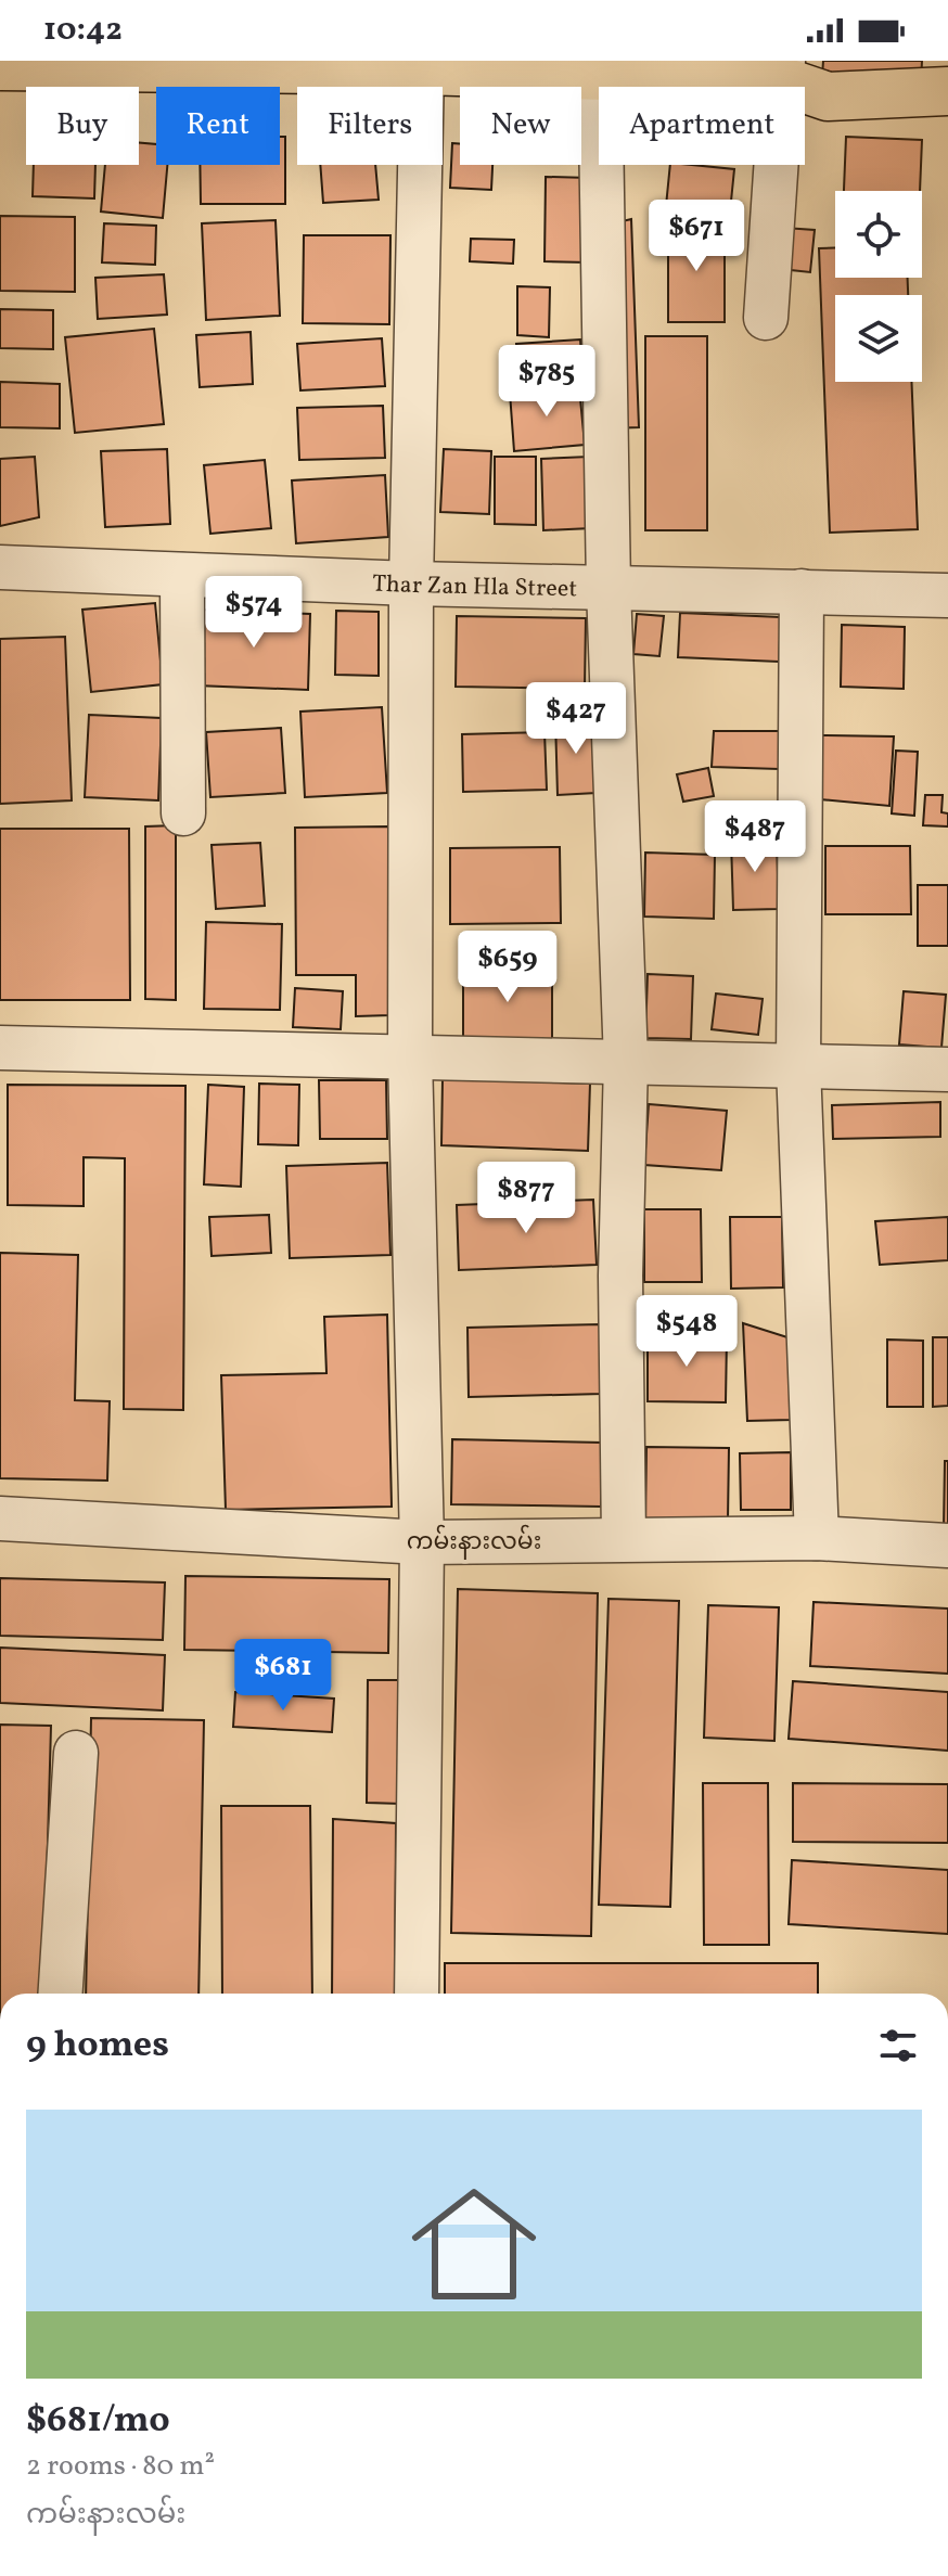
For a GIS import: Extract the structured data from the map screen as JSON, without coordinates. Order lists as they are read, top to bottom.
{
  "streets": {
    "street": ["Thar Zan Hla Street", "ကမ်းနားလမ်း"]
  },
  "page": {
    "status": "10:42",
    "chip": [
      "Buy",
      "Rent",
      "Filters",
      "New",
      "Apartment"
    ],
    "price": [
      "$671",
      "$785",
      "$574",
      "$427",
      "$487",
      "$659",
      "$877",
      "$548",
      "$681"
    ],
    "heading": "9 homes",
    "list": [
      {
        "name": "$681/mo",
        "note": "2 rooms · 80 m² · ကမ်းနားလမ်း"
      }
    ]
  }
}
